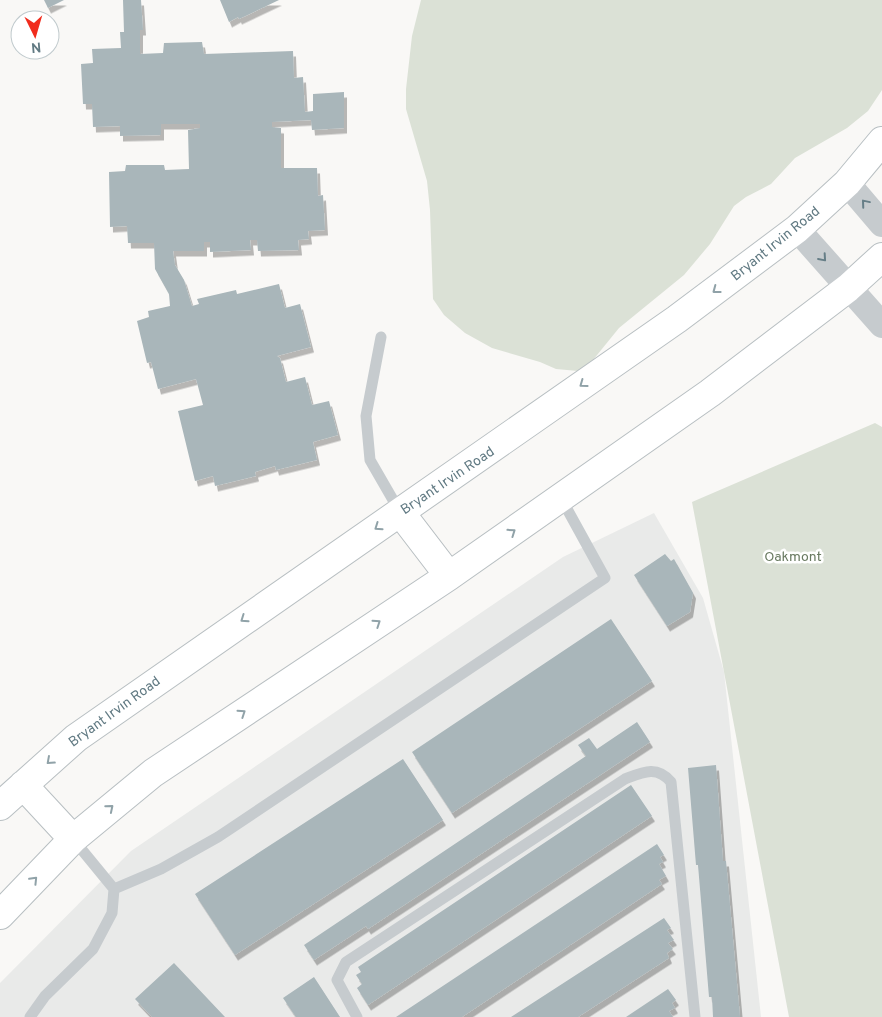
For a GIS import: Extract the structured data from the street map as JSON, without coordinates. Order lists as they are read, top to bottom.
{
  "streets": {
    "main road": ["Bryant Irvin Road"]
  },
  "parks": ["Oakmont"],
  "north": "bottom"
}
